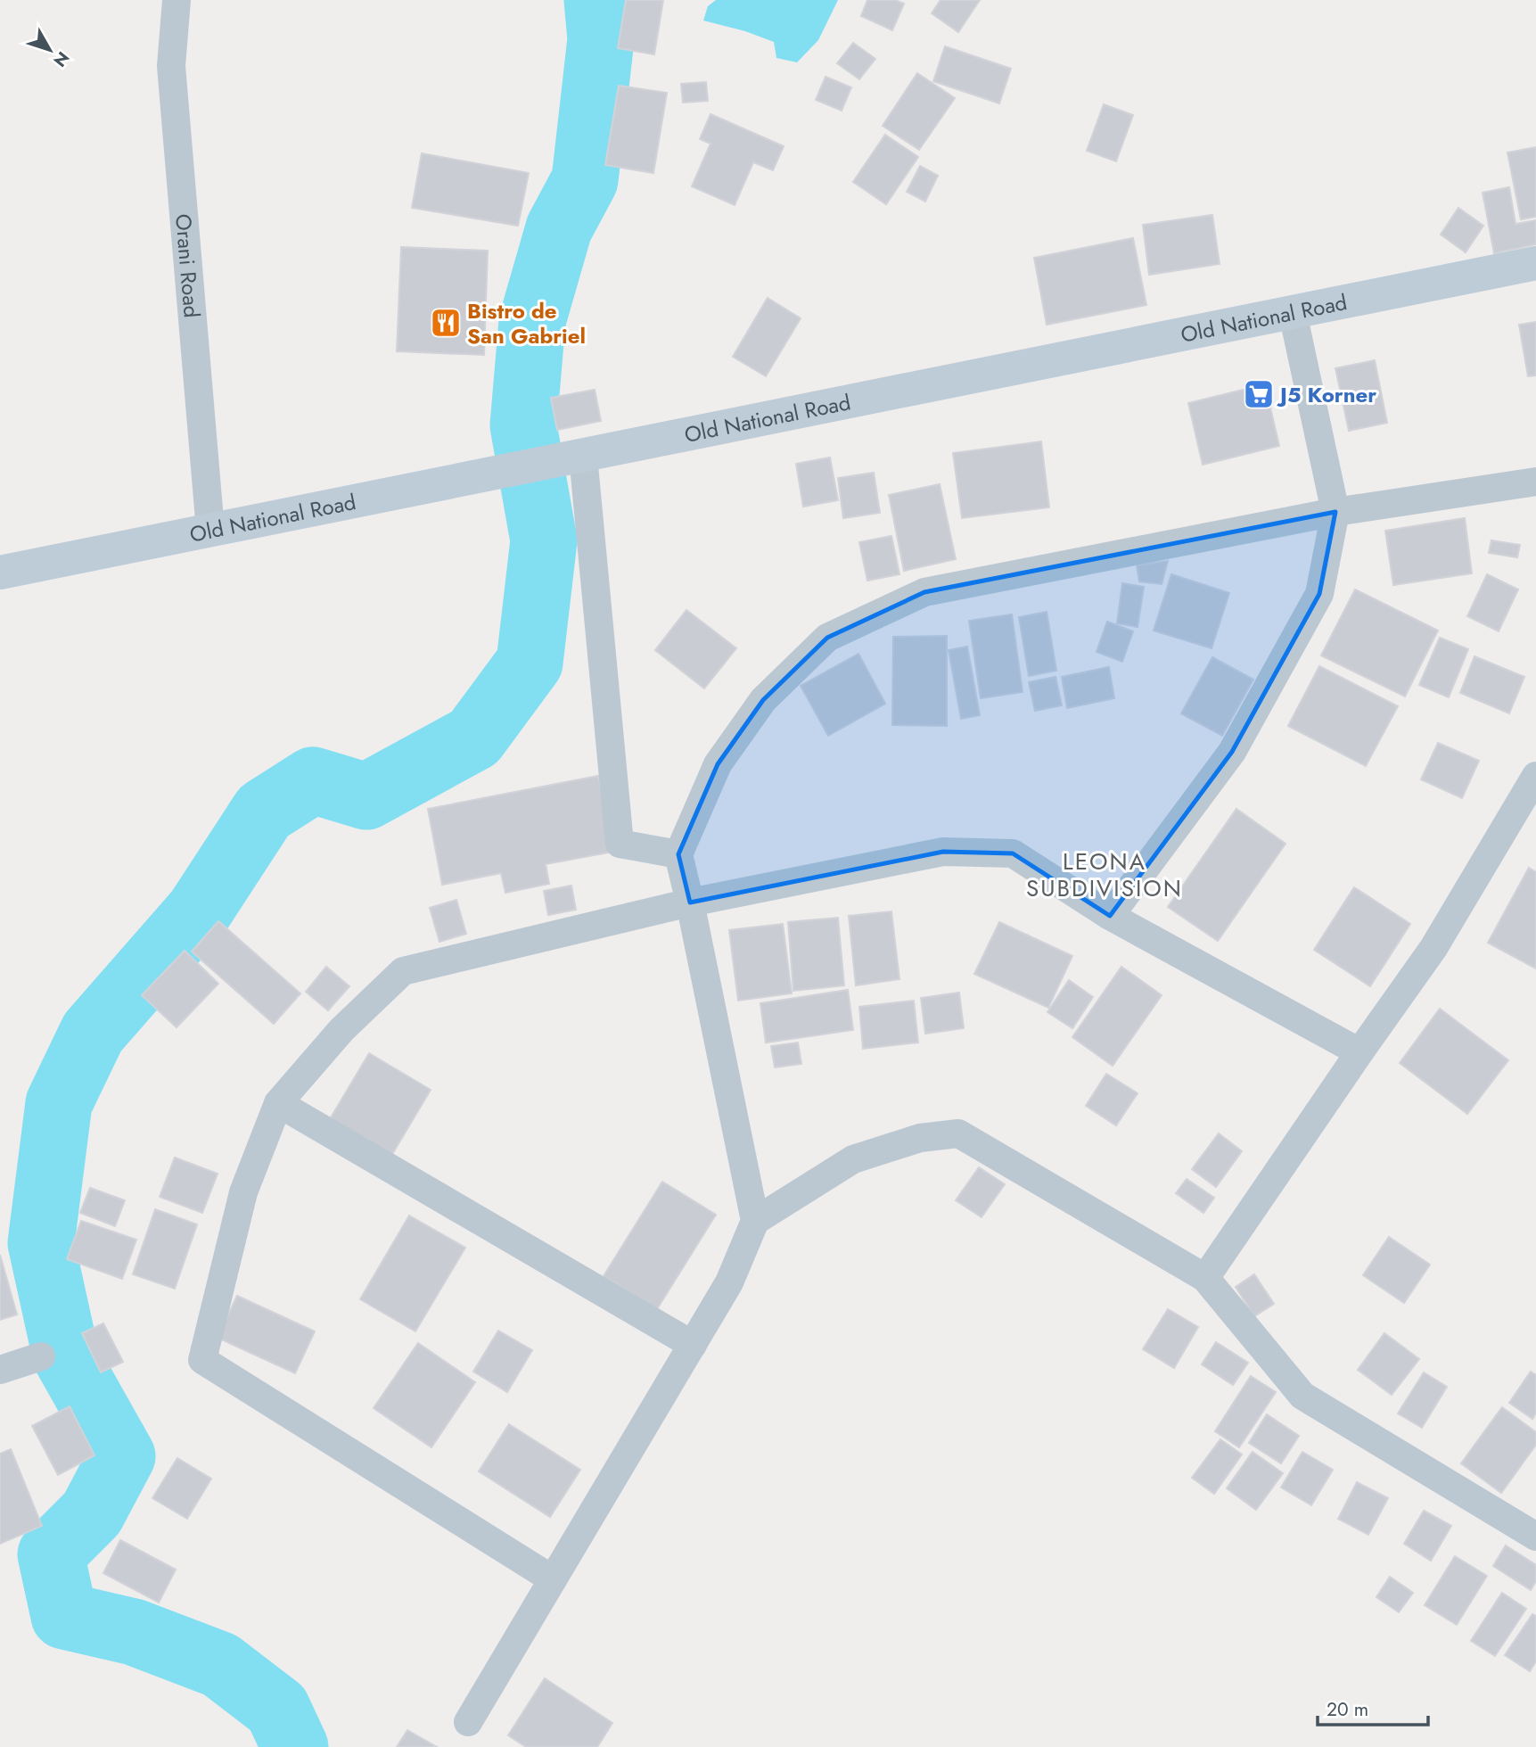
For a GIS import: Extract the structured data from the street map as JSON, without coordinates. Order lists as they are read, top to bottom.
{
  "streets": {
    "main road": ["Old National Road"],
    "street": ["Orani Road"]
  },
  "crossings": [
    ["Orani Road", "Old National Road"]
  ],
  "districts": ["LEONA SUBDIVISION"],
  "places": {
    "restaurant": ["Bistro de San Gabriel"],
    "supermarket": ["J5 Korner"]
  },
  "scale_bar": "20 m",
  "north": "bottom right"
}
